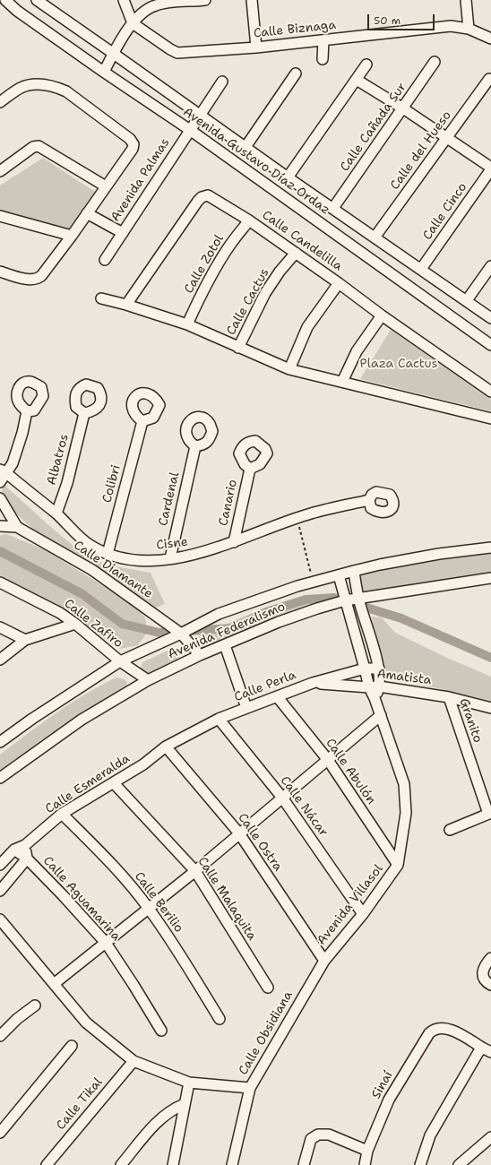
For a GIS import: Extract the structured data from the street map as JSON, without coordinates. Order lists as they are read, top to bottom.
{
  "streets": {
    "street": [
      "Calle Biznaga",
      "Calle Cañada Sur",
      "Calle del Hueso",
      "Avenida Gustavo Díaz Ordaz",
      "Avenida Palmas",
      "Calle Cinco",
      "Calle Candelilla",
      "Calle Zotol",
      "Calle Cactus",
      "Albatros",
      "Colibri",
      "Cardenal",
      "Canario",
      "Cisne",
      "Calle Diamante",
      "Calle Zafiro",
      "Avenida Federalismo",
      "Amatista",
      "Calle Perla",
      "Granito",
      "Calle Abulón",
      "Calle Esmeralda",
      "Calle Nácar",
      "Calle Ostra",
      "Calle Aguamarina",
      "Calle Malaquita",
      "Calle Berilio",
      "Avenida Villasol",
      "Calle Obsidiana",
      "Sinaí",
      "Calle Tikal"
    ]
  },
  "crossings": [
    ["Calle Cañada Sur", "Avenida Gustavo Díaz Ordaz"],
    ["Calle del Hueso", "Avenida Gustavo Díaz Ordaz"],
    ["Avenida Gustavo Díaz Ordaz", "Avenida Palmas"],
    ["Avenida Gustavo Díaz Ordaz", "Calle Cinco"],
    ["Calle Candelilla", "Calle Zotol"],
    ["Calle Candelilla", "Calle Cactus"],
    ["Albatros", "Cisne"],
    ["Colibri", "Cisne"],
    ["Cardenal", "Cisne"],
    ["Canario", "Cisne"],
    ["Calle Diamante", "Avenida Federalismo"],
    ["Calle Zafiro", "Avenida Federalismo"],
    ["Avenida Federalismo", "Avenida Villasol"],
    ["Amatista", "Calle Perla"],
    ["Amatista", "Granito"],
    ["Amatista", "Avenida Villasol"],
    ["Calle Perla", "Calle Abulón"],
    ["Calle Perla", "Calle Esmeralda"],
    ["Calle Perla", "Calle Nácar"],
    ["Calle Perla", "Calle Ostra"],
    ["Calle Perla", "Avenida Villasol"],
    ["Calle Abulón", "Avenida Villasol"],
    ["Calle Esmeralda", "Calle Ostra"],
    ["Calle Esmeralda", "Calle Aguamarina"],
    ["Calle Esmeralda", "Calle Malaquita"],
    ["Calle Esmeralda", "Calle Berilio"],
    ["Calle Nácar", "Avenida Villasol"],
    ["Calle Ostra", "Avenida Villasol"],
    ["Calle Ostra", "Calle Obsidiana"],
    ["Avenida Villasol", "Calle Obsidiana"],
    ["Calle Obsidiana", "Calle Tikal"]
  ],
  "parks": ["Plaza Cactus"],
  "scale_bar": "50 m"
}
